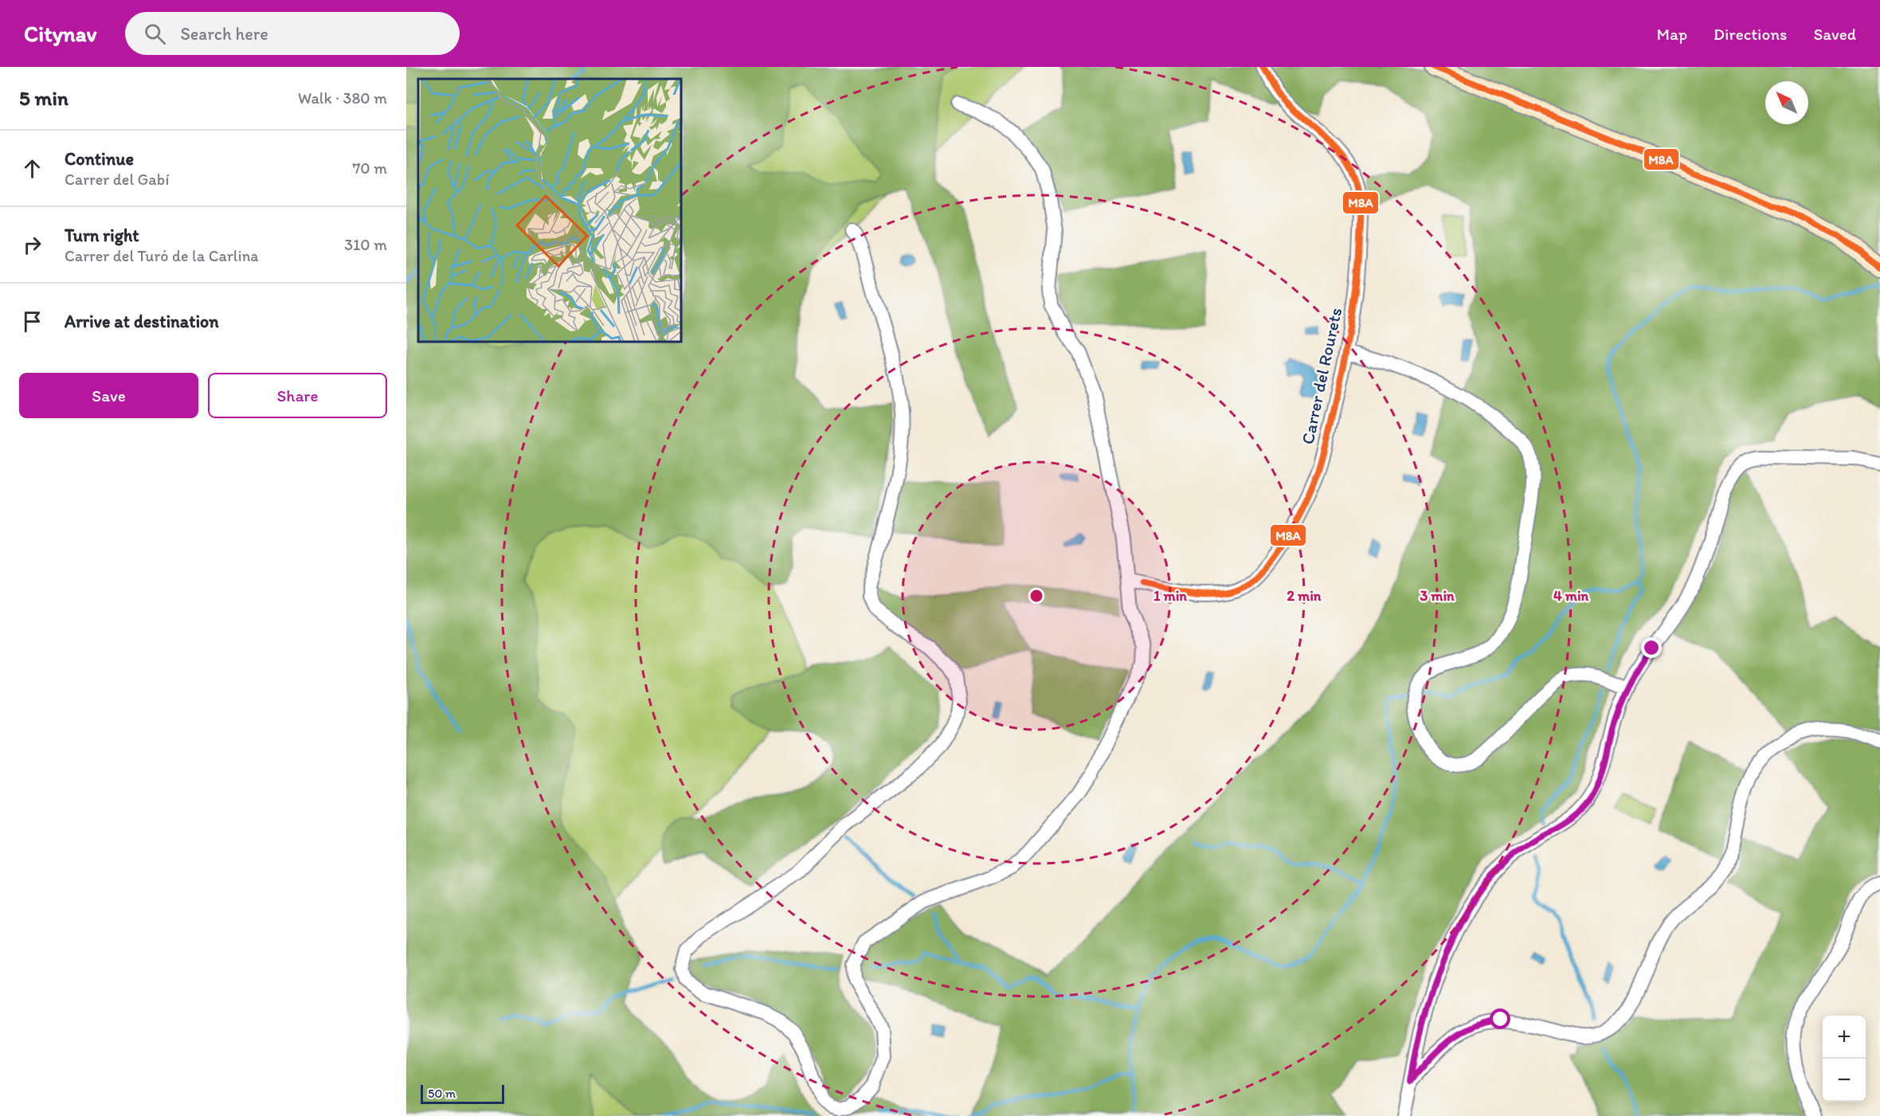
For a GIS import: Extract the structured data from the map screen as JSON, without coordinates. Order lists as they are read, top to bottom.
{
  "streets": {
    "street": ["Carrer del Rourets"]
  },
  "lines": ["transit line M8A"],
  "scale_bar": "50 m",
  "north": "top left",
  "page": {
    "header": "Citynav",
    "search": "Search here",
    "nav": ["Map", "Directions", "Saved"],
    "heading": ["5 min", "Walk · 380 m"],
    "list": [
      ["Continue", "Carrer del Gabí", "70 m"],
      ["Turn right", "Carrer del Turó de la Carlina", "310 m"],
      "Arrive at destination"
    ],
    "buttons": ["Save", "Share"],
    "map_buttons": ["+", "−"],
    "scale": "50 m"
  },
  "rings": [
    "1 min",
    "2 min",
    "3 min",
    "4 min"
  ]
}
